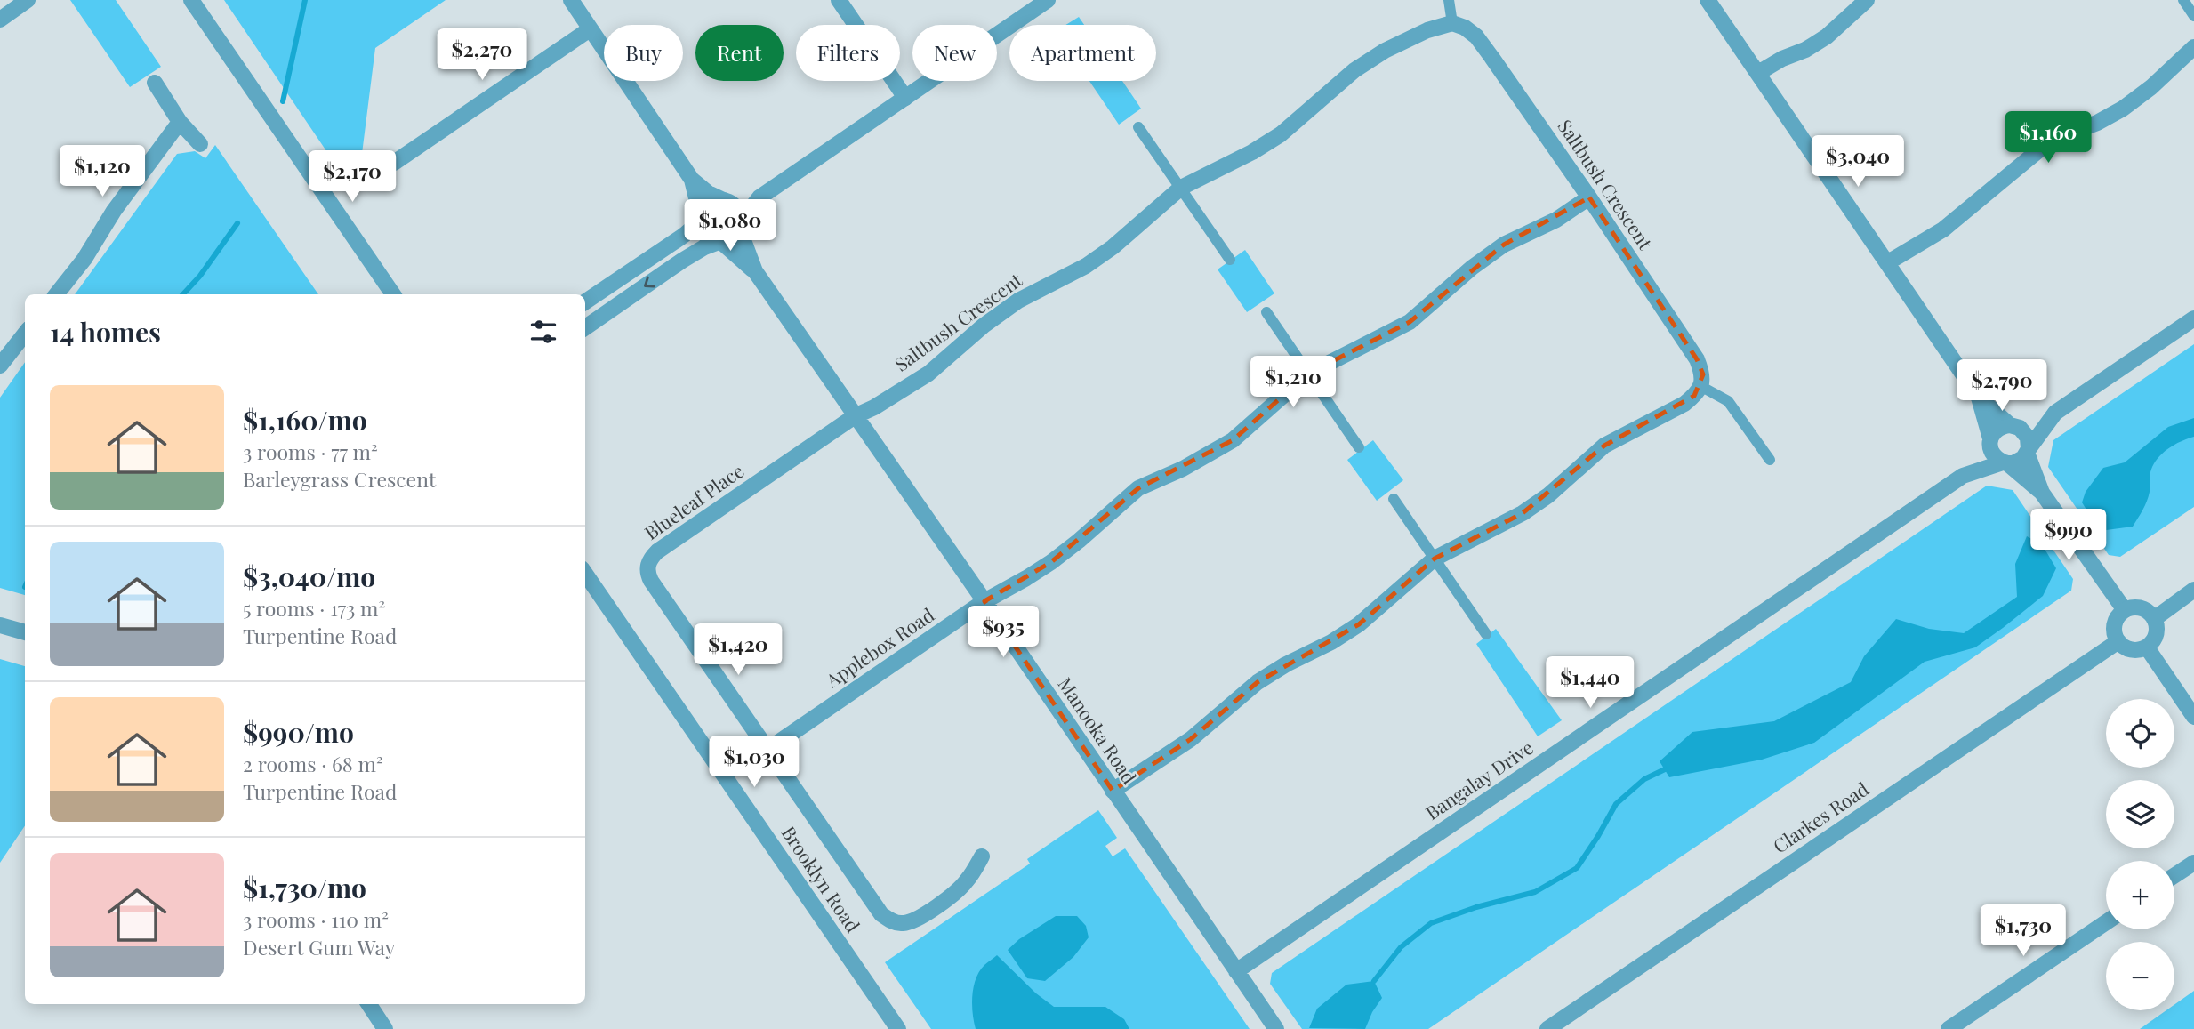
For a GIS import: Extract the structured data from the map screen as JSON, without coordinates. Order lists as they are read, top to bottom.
{
  "streets": {
    "street": [
      "Saltbush Crescent",
      "Blueleaf Place",
      "Applebox Road",
      "Manooka Road",
      "Bangalay Drive",
      "Clarkes Road",
      "Brooklyn Road"
    ]
  },
  "crossings": [
    ["Saltbush Crescent", "Blueleaf Place"],
    ["Saltbush Crescent", "Applebox Road"],
    ["Saltbush Crescent", "Manooka Road"],
    ["Blueleaf Place", "Applebox Road"],
    ["Blueleaf Place", "Manooka Road"],
    ["Applebox Road", "Manooka Road"],
    ["Manooka Road", "Bangalay Drive"]
  ],
  "page": {
    "chip": [
      "Buy",
      "Rent",
      "Filters",
      "New",
      "Apartment"
    ],
    "price": [
      "$2,270",
      "$1,160",
      "$3,040",
      "$1,120",
      "$2,170",
      "$1,080",
      "$1,210",
      "$2,790",
      "$990",
      "$935",
      "$1,420",
      "$1,440",
      "$1,030",
      "$1,730"
    ],
    "heading": "14 homes",
    "list": [
      {
        "name": "$1,160/mo",
        "note": "3 rooms · 77 m² · Barleygrass Crescent"
      },
      {
        "name": "$3,040/mo",
        "note": "5 rooms · 173 m² · Turpentine Road"
      },
      {
        "name": "$990/mo",
        "note": "2 rooms · 68 m² · Turpentine Road"
      },
      {
        "name": "$1,730/mo",
        "note": "3 rooms · 110 m² · Desert Gum Way"
      }
    ],
    "map_buttons": ["+", "−"]
  }
}
